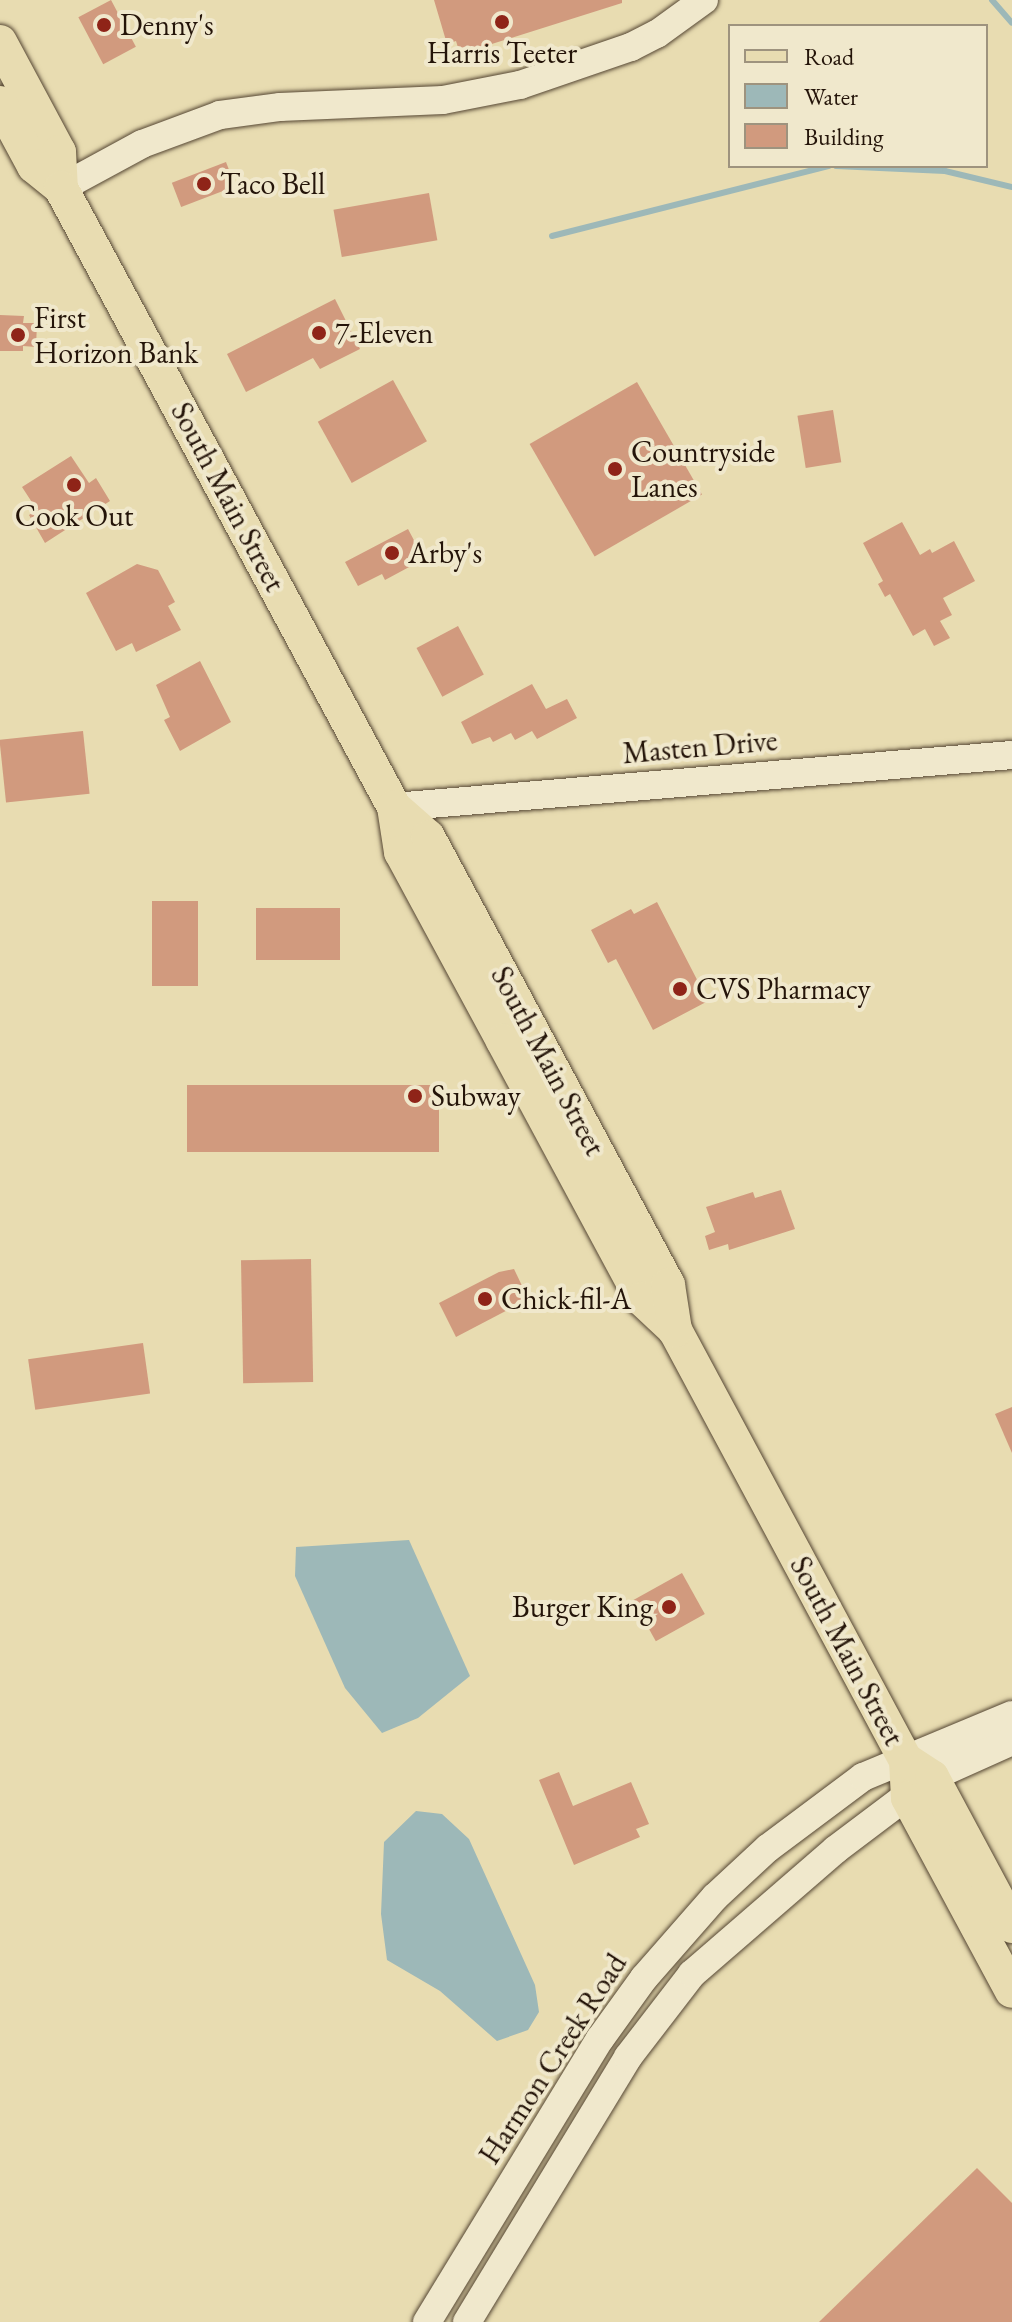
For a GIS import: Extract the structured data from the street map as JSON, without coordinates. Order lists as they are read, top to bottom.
{
  "streets": {
    "main road": ["South Main Street"],
    "street": ["Masten Drive", "Harmon Creek Road"]
  },
  "crossings": [
    ["South Main Street", "Masten Drive"],
    ["South Main Street", "Harmon Creek Road"]
  ],
  "places": [
    "Harris Teeter",
    "Denny's",
    "Taco Bell",
    "7-Eleven",
    "First Horizon Bank",
    "Countryside Lanes",
    "Cook Out",
    "Arby's",
    "CVS Pharmacy",
    "Subway",
    "Chick-fil-A",
    "Burger King"
  ],
  "legend": ["Road", "Water", "Building"]
}
